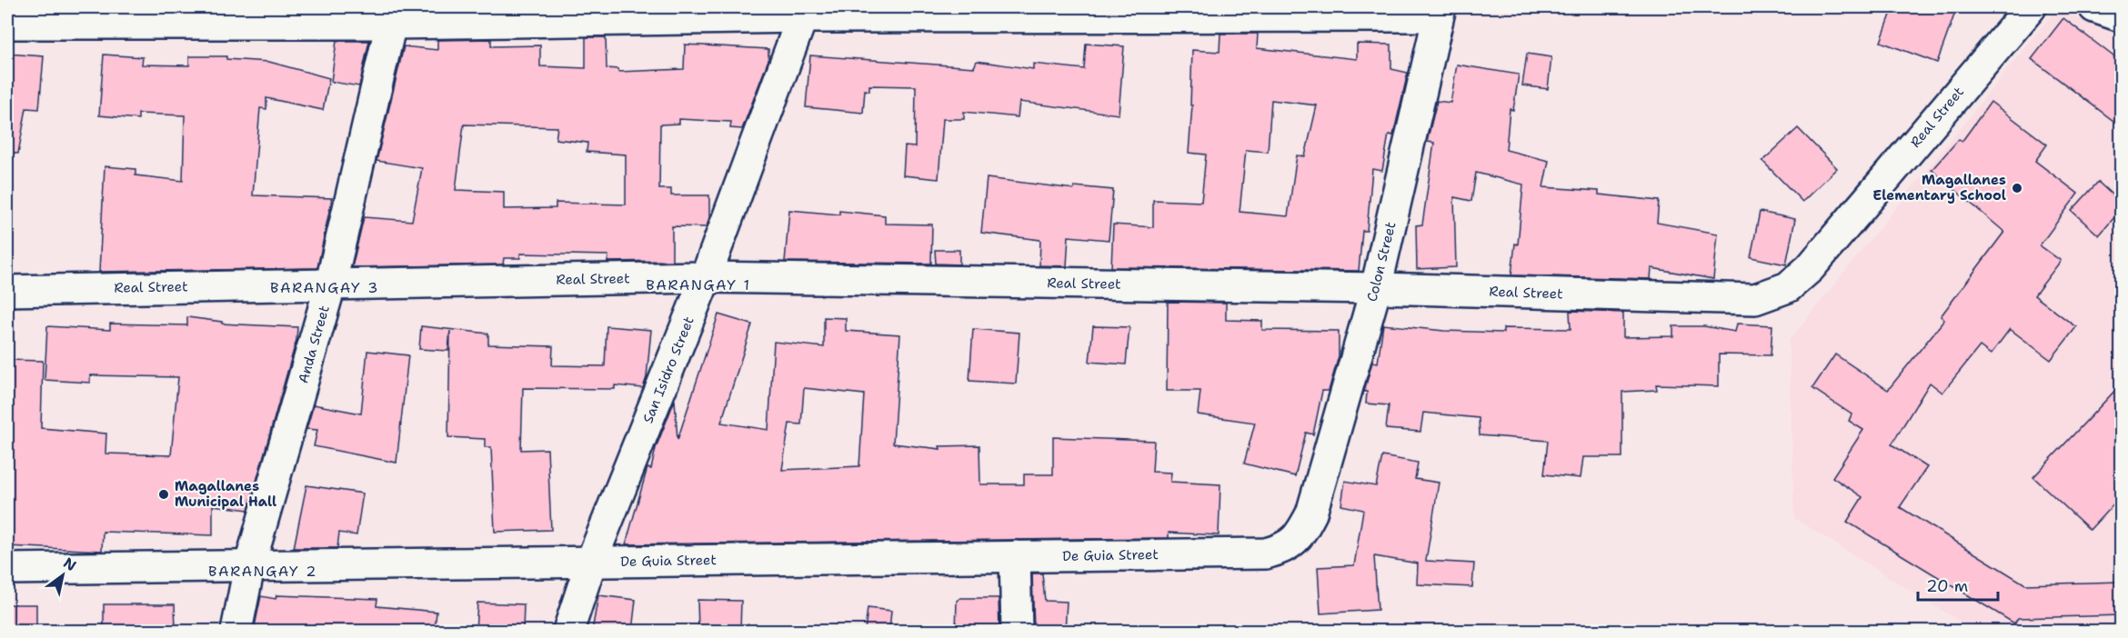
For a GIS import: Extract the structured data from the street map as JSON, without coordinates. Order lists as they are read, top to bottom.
{
  "streets": {
    "street": [
      "Real Street",
      "Colon Street",
      "Anda Street",
      "San Isidro Street",
      "De Guia Street"
    ]
  },
  "crossings": [
    ["Real Street", "Colon Street"],
    ["Real Street", "Anda Street"],
    ["Real Street", "San Isidro Street"],
    ["Colon Street", "De Guia Street"],
    ["Anda Street", "De Guia Street"],
    ["San Isidro Street", "De Guia Street"]
  ],
  "districts": ["BARANGAY 1", "BARANGAY 3", "BARANGAY 2"],
  "places": ["Magallanes Elementary School", "Magallanes Municipal Hall"],
  "scale_bar": "20 m",
  "north": "top right"
}
